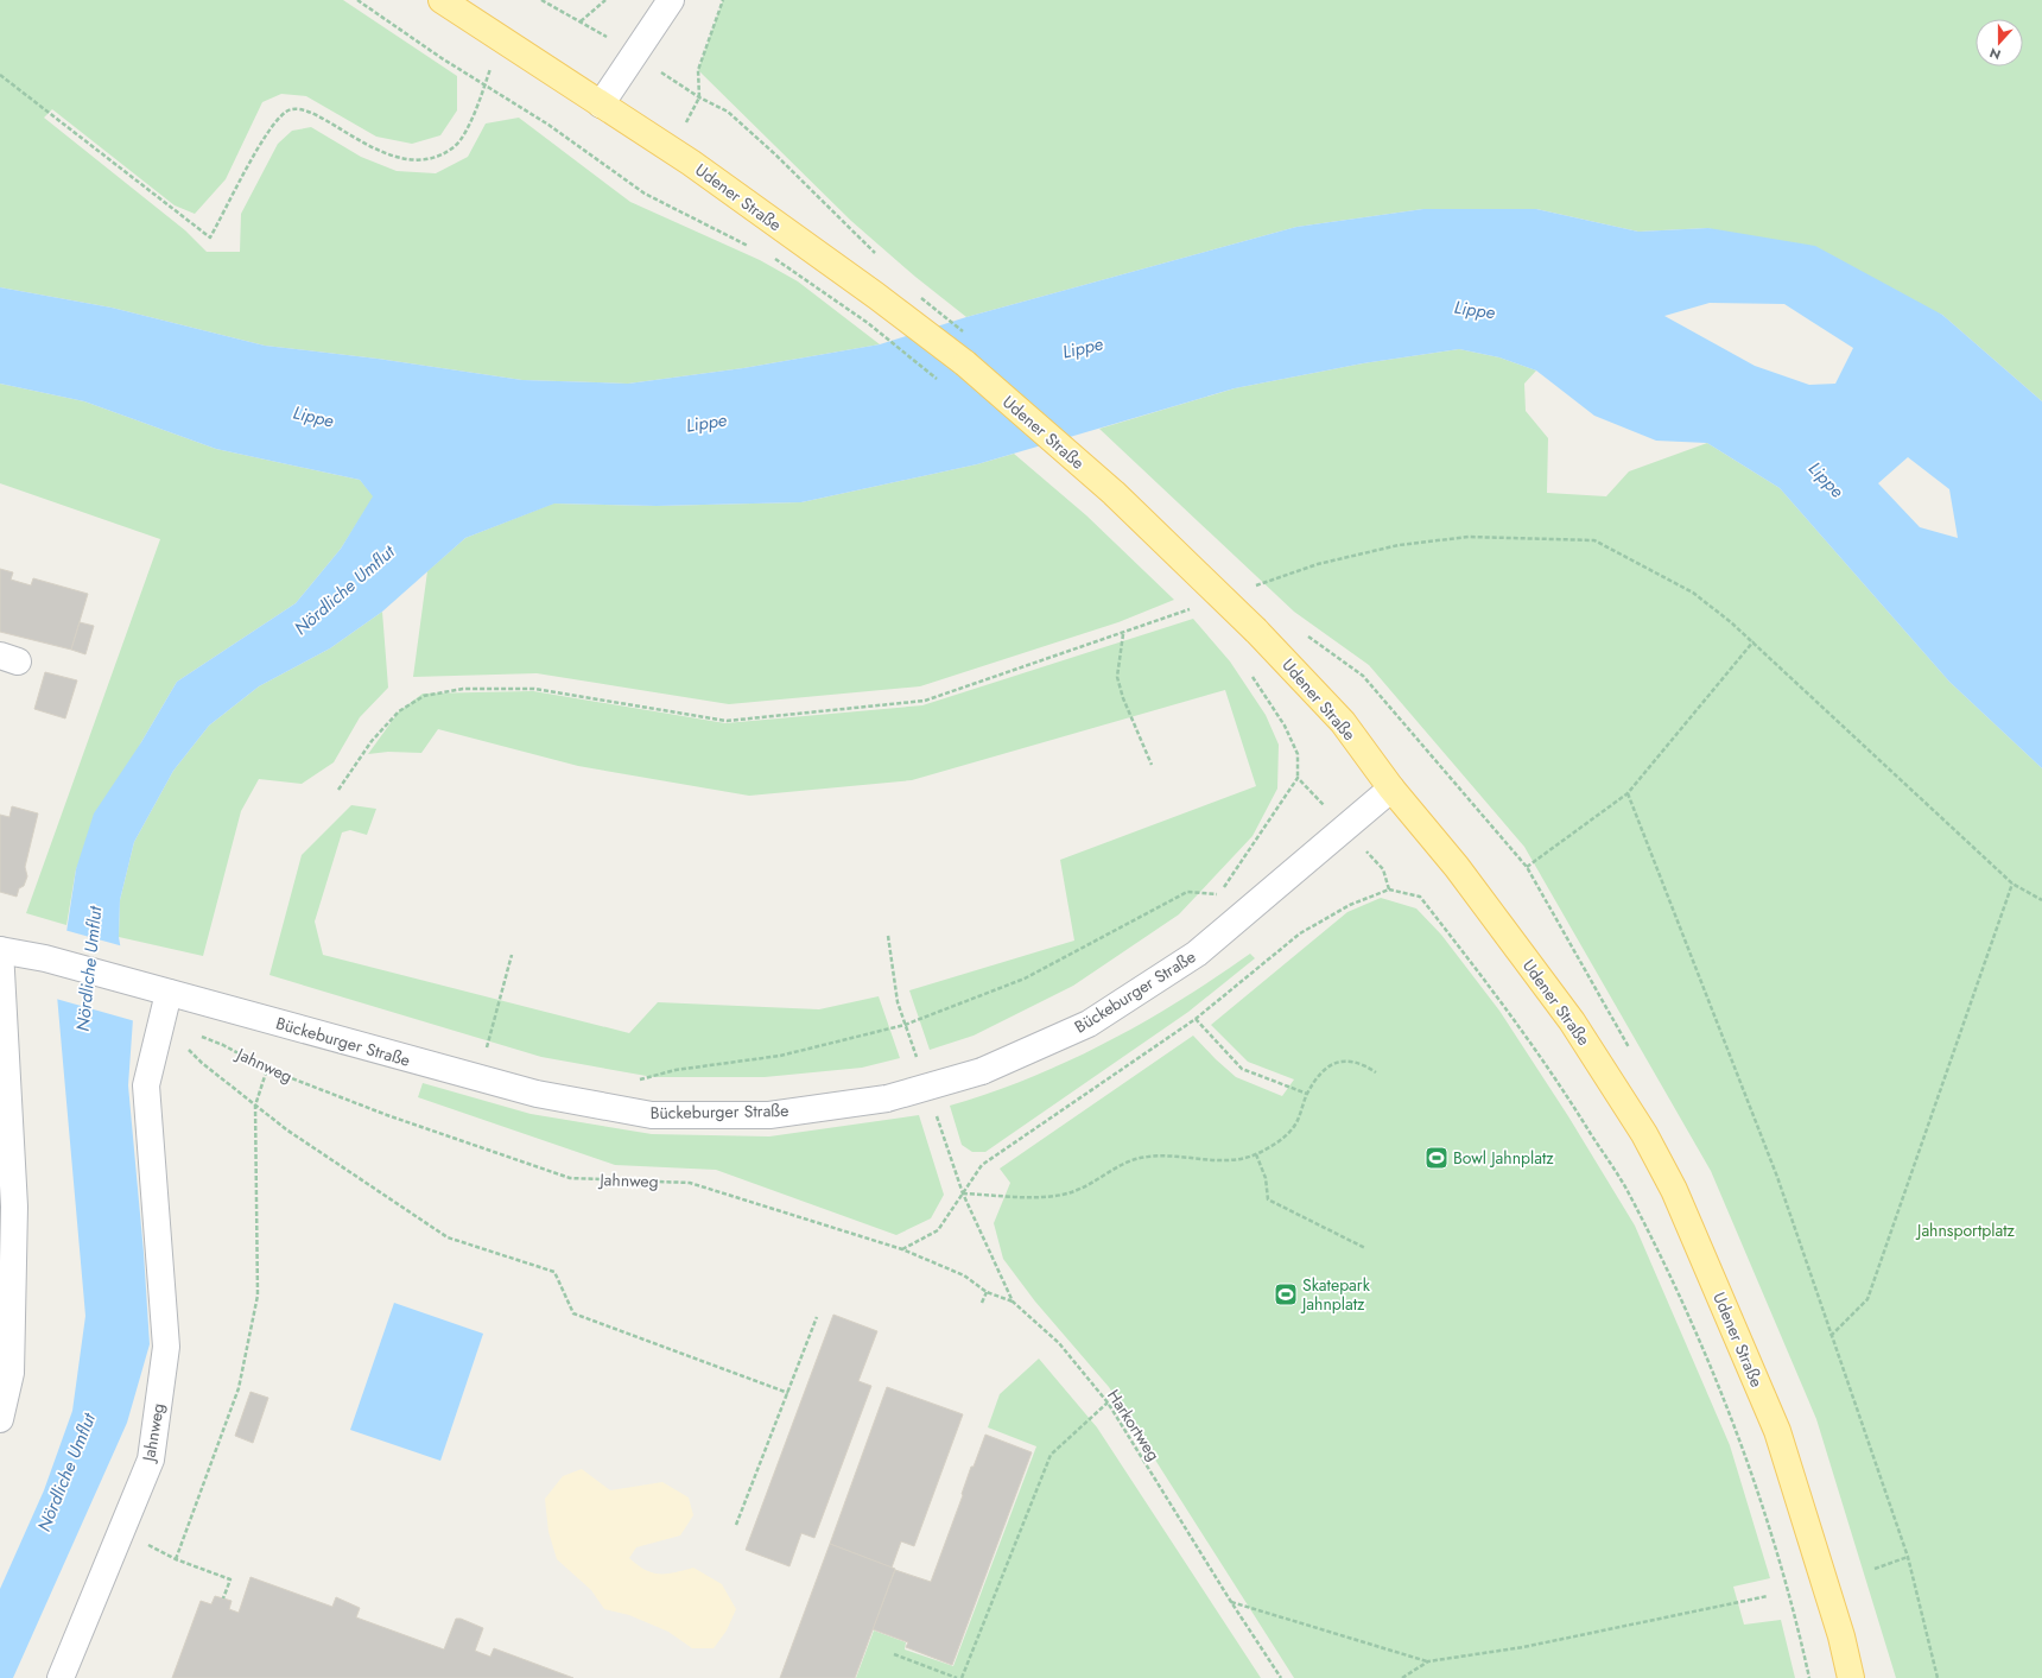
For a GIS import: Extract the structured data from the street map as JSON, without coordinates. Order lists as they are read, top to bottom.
{
  "streets": {
    "main road": ["Udener Straße"],
    "street": ["Bückeburger Straße", "Jahnweg"],
    "path": ["Harkortweg"]
  },
  "crossings": [
    ["Udener Straße", "Bückeburger Straße"],
    ["Jahnweg", "Harkortweg"]
  ],
  "water": ["Lippe", "Nördliche Umflut"],
  "parks": ["Jahnsportplatz"],
  "places": {
    "sports": ["Bowl Jahnplatz", "Skatepark Jahnplatz"]
  },
  "north": "bottom"
}
